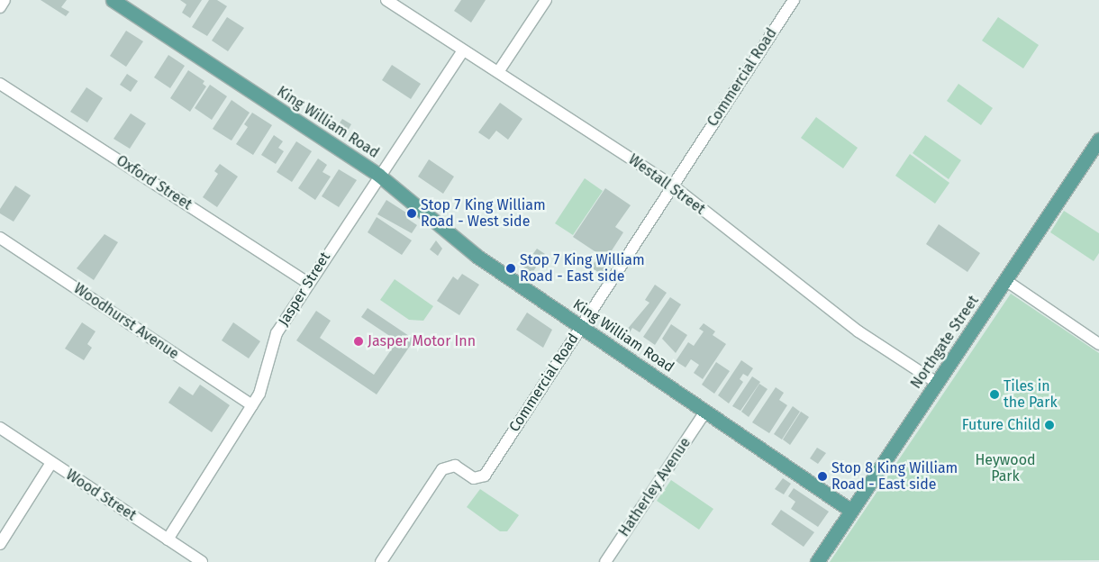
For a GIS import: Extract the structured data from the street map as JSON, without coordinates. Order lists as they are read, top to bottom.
{
  "streets": {
    "main road": ["King William Road", "Northgate Street"],
    "street": [
      "Commercial Road",
      "Oxford Street",
      "Westall Street",
      "Jasper Street",
      "Woodhurst Avenue",
      "Hatherley Avenue",
      "Wood Street"
    ]
  },
  "crossings": [
    ["Commercial Road", "King William Road"],
    ["Commercial Road", "Westall Street"],
    ["King William Road", "Jasper Street"],
    ["King William Road", "Northgate Street"],
    ["King William Road", "Hatherley Avenue"],
    ["Oxford Street", "Jasper Street"],
    ["Westall Street", "Jasper Street"],
    ["Westall Street", "Northgate Street"],
    ["Jasper Street", "Woodhurst Avenue"],
    ["Jasper Street", "Wood Street"]
  ],
  "parks": ["Heywood Park"],
  "places": [
    "Stop 7 King William Road - West side",
    "Stop 7 King William Road - East side",
    "Jasper Motor Inn",
    "Tiles in the Park",
    "Future Child",
    "Stop 8 King William Road - East side"
  ]
}
